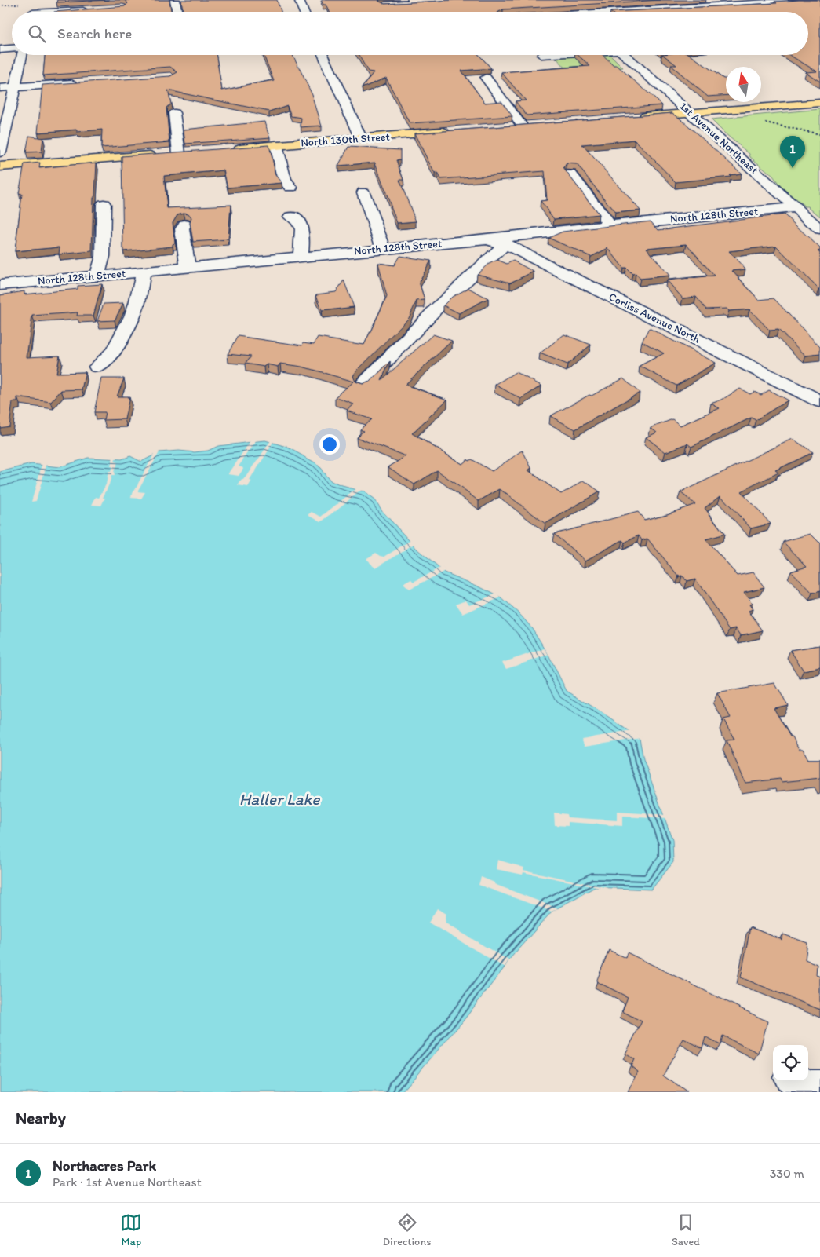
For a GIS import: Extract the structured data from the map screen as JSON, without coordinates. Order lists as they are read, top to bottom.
{
  "streets": {
    "main road": ["North 130th Street"],
    "street": ["1st Avenue Northeast", "North 128th Street", "Corliss Avenue North"]
  },
  "crossings": [
    ["1st Avenue Northeast", "North 128th Street"],
    ["North 128th Street", "Corliss Avenue North"]
  ],
  "water": ["Haller Lake"],
  "north": "top",
  "page": {
    "search": "Search here",
    "pins": "1",
    "heading": "Nearby",
    "list": [
      {
        "mark": "1",
        "name": "Northacres Park",
        "note": "Park · 1st Avenue Northeast",
        "value": "330 m"
      }
    ],
    "nav": ["Map", "Directions", "Saved"]
  }
}
